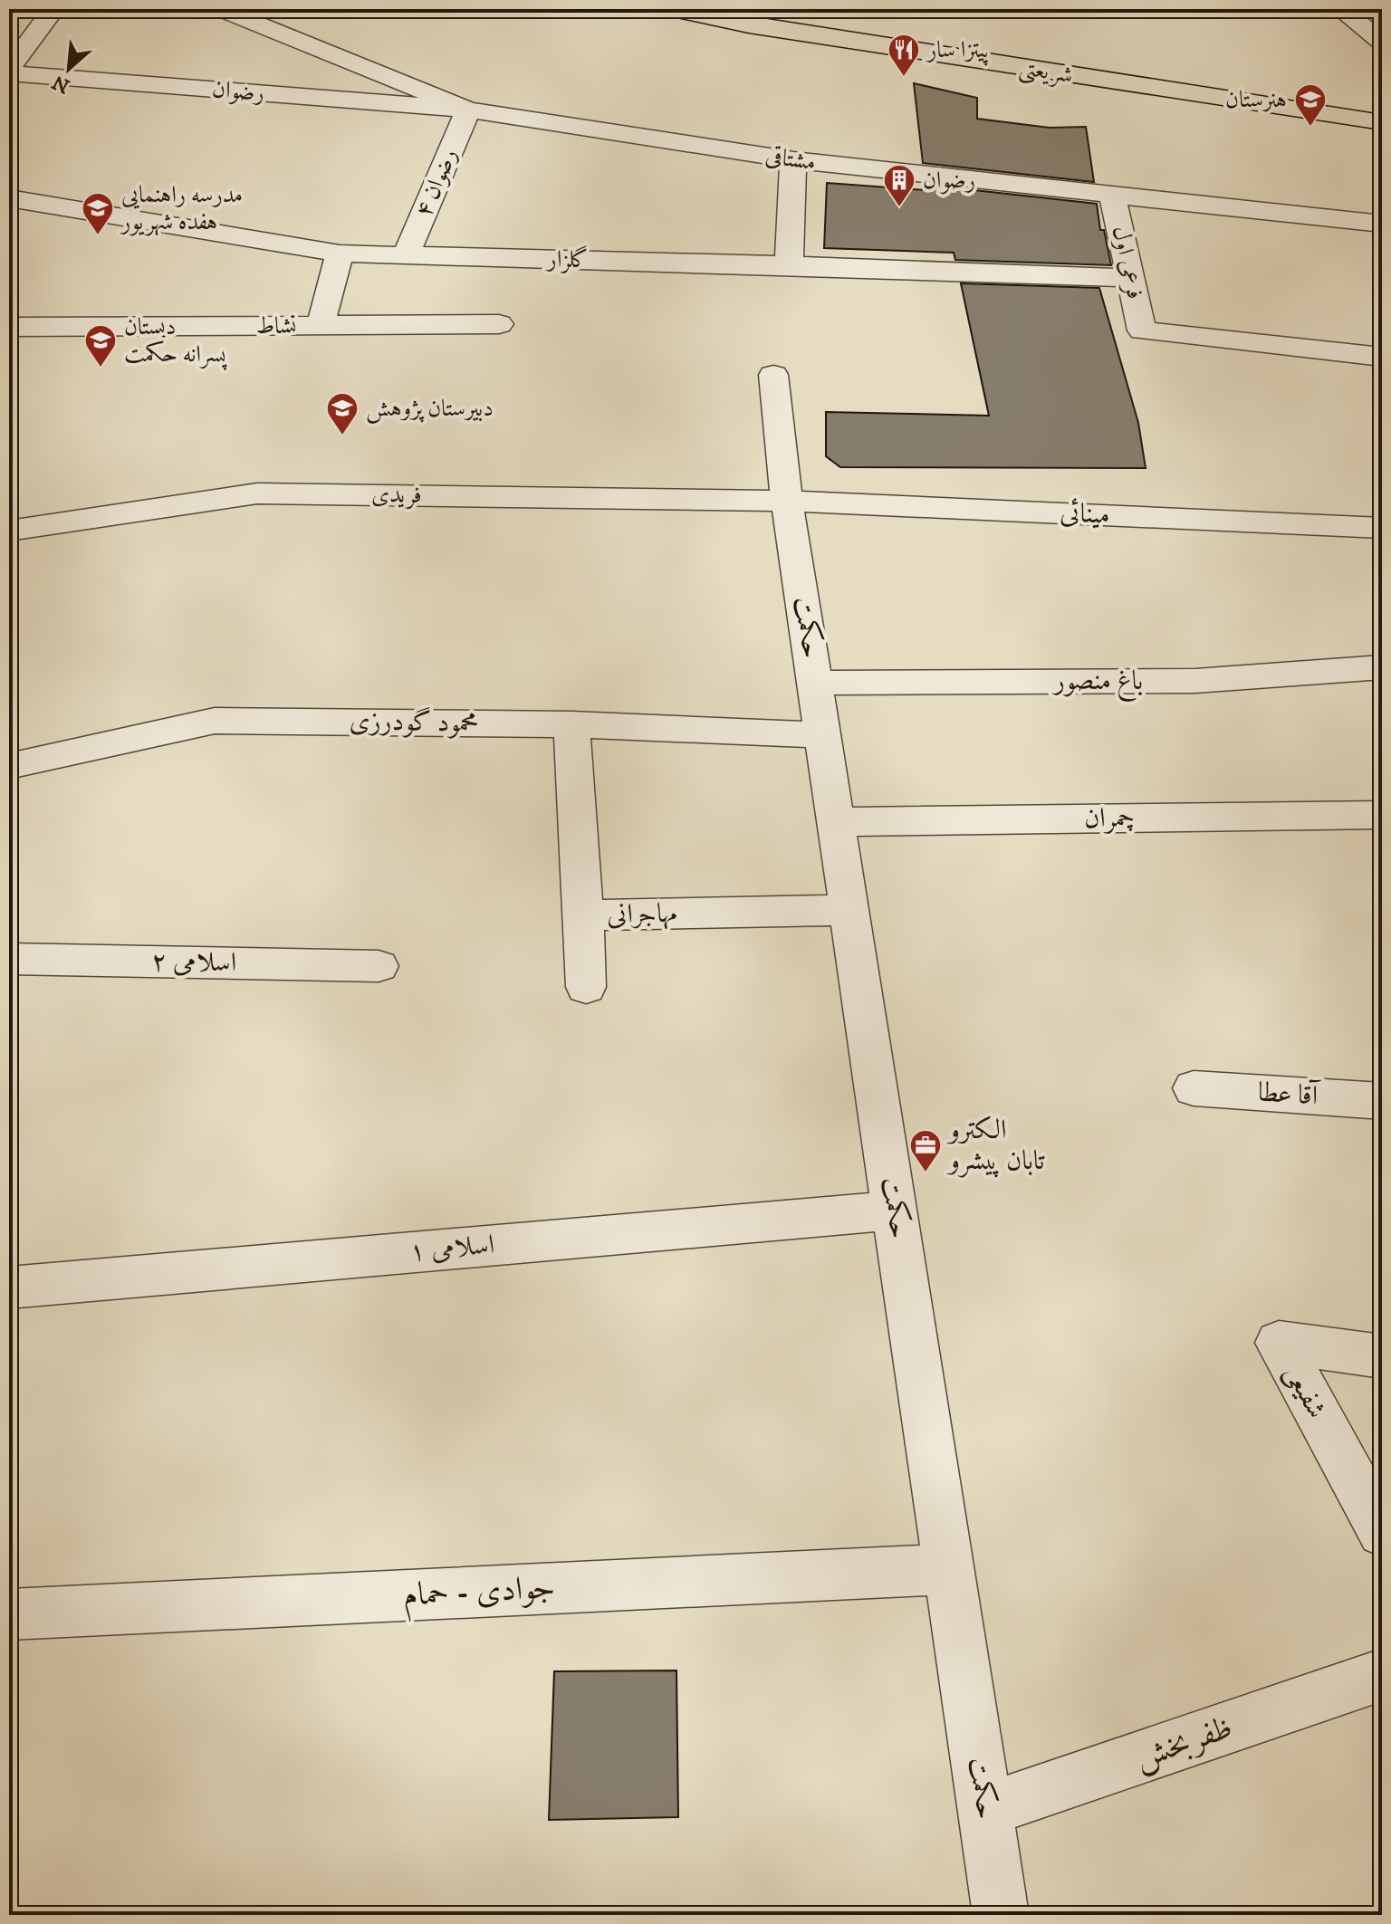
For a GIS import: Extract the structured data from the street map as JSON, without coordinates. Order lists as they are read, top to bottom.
{
  "streets": {
    "main road": ["شریعتی"],
    "street": [
      "رضوان",
      "مشتاقی",
      "رضوان ۴",
      "گلزار",
      "فرعی اول",
      "نشاط",
      "فریدی",
      "مینائی",
      "حکمت",
      "باغ منصور",
      "محمود گودرزی",
      "چمران",
      "مهاجرانی",
      "اسلامی ۲",
      "آقا عطا",
      "اسلامی ۱",
      "شفیعی",
      "جوادی - حمام",
      "ظفربخش"
    ]
  },
  "crossings": [
    ["رضوان", "مشتاقی"],
    ["رضوان", "رضوان ۴"],
    ["مشتاقی", "رضوان ۴"],
    ["مشتاقی", "فرعی اول"],
    ["رضوان ۴", "گلزار"],
    ["گلزار", "فرعی اول"],
    ["فریدی", "مینائی"],
    ["فریدی", "حکمت"],
    ["مینائی", "حکمت"],
    ["حکمت", "باغ منصور"],
    ["حکمت", "محمود گودرزی"],
    ["حکمت", "چمران"],
    ["حکمت", "مهاجرانی"],
    ["حکمت", "اسلامی ۱"],
    ["حکمت", "جوادی - حمام"],
    ["حکمت", "ظفربخش"],
    ["محمود گودرزی", "مهاجرانی"]
  ],
  "places": {
    "restaurant": ["پیتزا سار"],
    "school or university": [
      "هنرستان",
      "مدرسه راهنمایی هفده شهریور",
      "دبستان پسرانه حکمت",
      "دبیرستان پژوهش"
    ],
    "building": ["رضوان"],
    "office": ["الکترو تابان پیشرو"]
  },
  "north": "bottom left"
}
